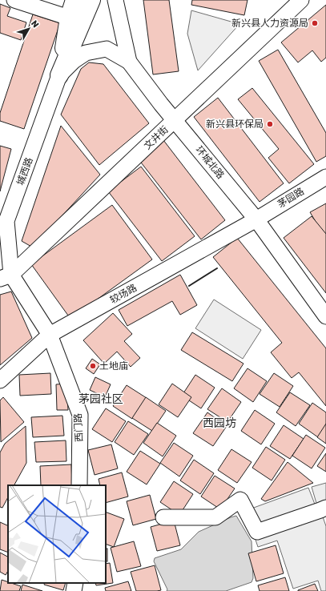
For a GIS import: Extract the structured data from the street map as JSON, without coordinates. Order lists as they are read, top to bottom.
{
  "streets": {
    "main road": ["城西路"],
    "street": [
      "文井街",
      "环城北路",
      "茅园路",
      "较场路",
      "西门路"
    ]
  },
  "crossings": [
    ["文井街", "环城北路"],
    ["文井街", "城西路"],
    ["环城北路", "茅园路"],
    ["环城北路", "较场路"],
    ["城西路", "较场路"],
    ["城西路", "西门路"],
    ["茅园路", "较场路"],
    ["较场路", "西门路"]
  ],
  "districts": ["茅园社区", "西园坊"],
  "places": ["新兴县人力资源局", "新兴县环保局", "土地庙"],
  "north": "top right"
}
